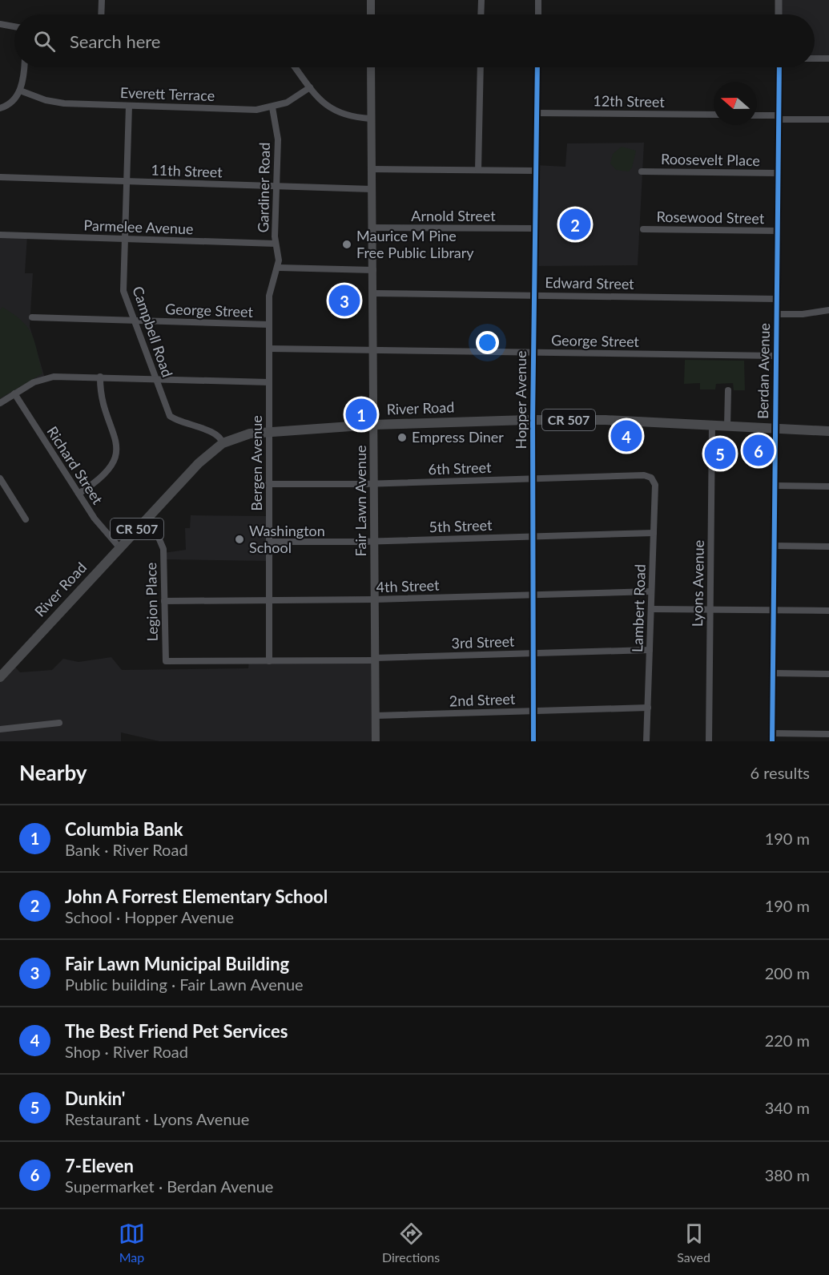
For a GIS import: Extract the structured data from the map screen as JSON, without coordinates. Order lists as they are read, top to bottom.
{
  "streets": {
    "main road": ["River Road", "CR 507", "Fair Lawn Avenue"],
    "street": [
      "Everett Terrace",
      "12th Street",
      "Roosevelt Place",
      "11th Street",
      "Gardiner Road",
      "Arnold Street",
      "Rosewood Street",
      "Parmelee Avenue",
      "Edward Street",
      "George Street",
      "Campbell Road",
      "Berdan Avenue",
      "Hopper Avenue",
      "Bergen Avenue",
      "Richard Street",
      "6th Street",
      "5th Street",
      "Lyons Avenue",
      "4th Street",
      "Legion Place",
      "Lambert Road",
      "3rd Street",
      "2nd Street"
    ]
  },
  "crossings": [
    ["Everett Terrace", "Gardiner Road"],
    ["Everett Terrace", "Campbell Road"],
    ["12th Street", "Hopper Avenue"],
    ["Roosevelt Place", "Berdan Avenue"],
    ["11th Street", "Gardiner Road"],
    ["11th Street", "Campbell Road"],
    ["11th Street", "Fair Lawn Avenue"],
    ["Gardiner Road", "Parmelee Avenue"],
    ["Gardiner Road", "Bergen Avenue"],
    ["Arnold Street", "Hopper Avenue"],
    ["Arnold Street", "Fair Lawn Avenue"],
    ["Rosewood Street", "Berdan Avenue"],
    ["Parmelee Avenue", "Campbell Road"],
    ["Edward Street", "Berdan Avenue"],
    ["Edward Street", "Hopper Avenue"],
    ["Edward Street", "Fair Lawn Avenue"],
    ["George Street", "Campbell Road"],
    ["George Street", "Berdan Avenue"],
    ["George Street", "Hopper Avenue"],
    ["George Street", "Bergen Avenue"],
    ["George Street", "Fair Lawn Avenue"],
    ["Campbell Road", "River Road"],
    ["Berdan Avenue", "River Road"],
    ["Hopper Avenue", "River Road"],
    ["Hopper Avenue", "6th Street"],
    ["Hopper Avenue", "5th Street"],
    ["Hopper Avenue", "4th Street"],
    ["Hopper Avenue", "3rd Street"],
    ["Hopper Avenue", "2nd Street"],
    ["River Road", "Bergen Avenue"],
    ["River Road", "Richard Street"],
    ["River Road", "Fair Lawn Avenue"],
    ["River Road", "Lyons Avenue"],
    ["River Road", "Legion Place"],
    ["Bergen Avenue", "6th Street"],
    ["Bergen Avenue", "5th Street"],
    ["Bergen Avenue", "4th Street"],
    ["Bergen Avenue", "3rd Street"],
    ["6th Street", "Fair Lawn Avenue"],
    ["6th Street", "Lambert Road"],
    ["Fair Lawn Avenue", "5th Street"],
    ["Fair Lawn Avenue", "4th Street"],
    ["Fair Lawn Avenue", "3rd Street"],
    ["Fair Lawn Avenue", "2nd Street"],
    ["5th Street", "Lambert Road"],
    ["4th Street", "Legion Place"],
    ["4th Street", "Lambert Road"],
    ["Legion Place", "3rd Street"],
    ["Lambert Road", "3rd Street"],
    ["Lambert Road", "2nd Street"]
  ],
  "places": ["Maurice M Pine Free Public Library", "Empress Diner", "Washington School"],
  "north": "left",
  "page": {
    "search": "Search here",
    "pins": [
      "2",
      "3",
      "1",
      "4",
      "6",
      "5"
    ],
    "heading": ["Nearby", "6 results"],
    "list": [
      {
        "mark": "1",
        "name": "Columbia Bank",
        "note": "Bank · River Road",
        "value": "190 m"
      },
      {
        "mark": "2",
        "name": "John A Forrest Elementary School",
        "note": "School · Hopper Avenue",
        "value": "190 m"
      },
      {
        "mark": "3",
        "name": "Fair Lawn Municipal Building",
        "note": "Public building · Fair Lawn Avenue",
        "value": "200 m"
      },
      {
        "mark": "4",
        "name": "The Best Friend Pet Services",
        "note": "Shop · River Road",
        "value": "220 m"
      },
      {
        "mark": "5",
        "name": "Dunkin'",
        "note": "Restaurant · Lyons Avenue",
        "value": "340 m"
      },
      {
        "mark": "6",
        "name": "7-Eleven",
        "note": "Supermarket · Berdan Avenue",
        "value": "380 m"
      }
    ],
    "nav": ["Map", "Directions", "Saved"]
  }
}
